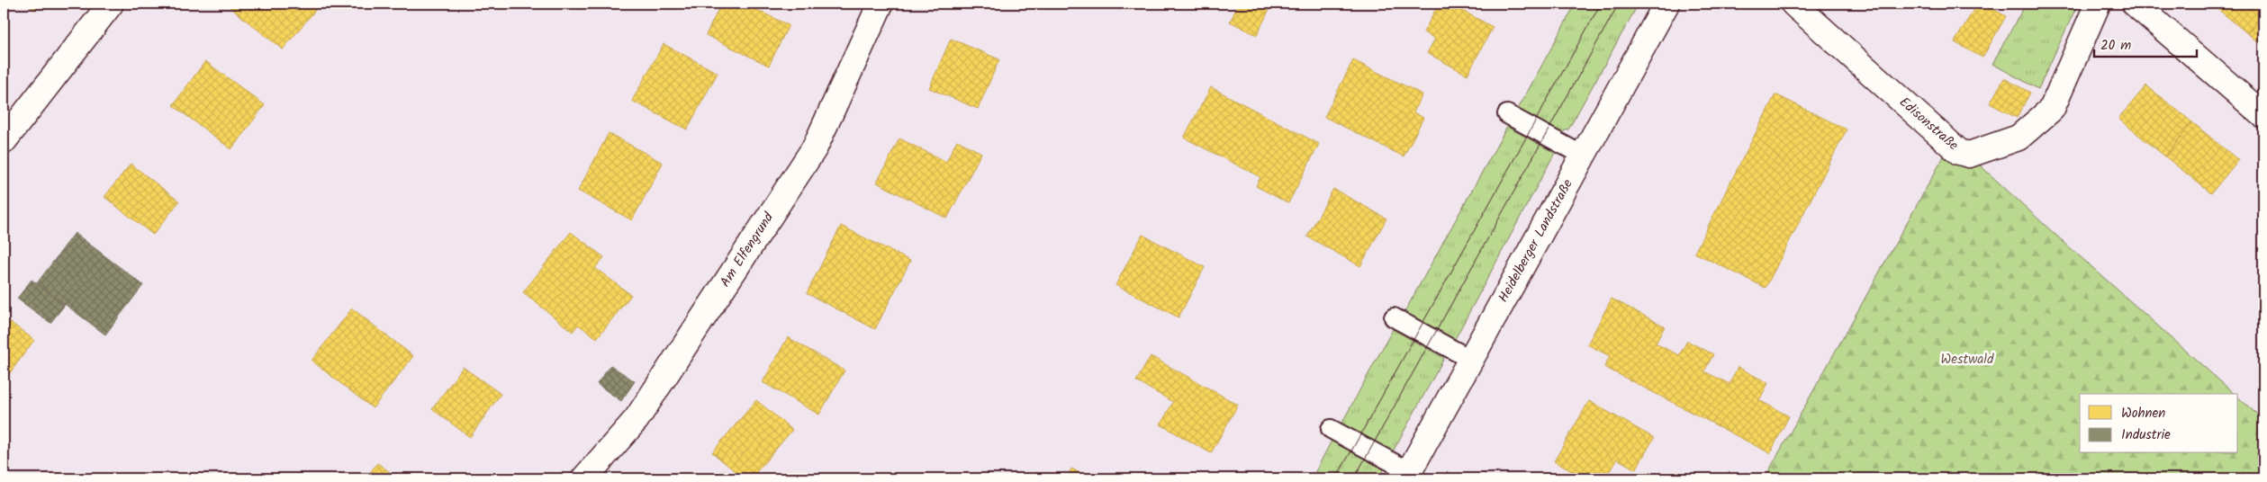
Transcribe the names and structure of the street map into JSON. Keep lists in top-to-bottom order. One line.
{"streets":{"street":["Edisonstraße","Heidelberger Landstraße","Am Elfengrund"]},"parks":["Westwald"],"legend":["Wohnen","Industrie"],"scale_bar":"20 m"}
